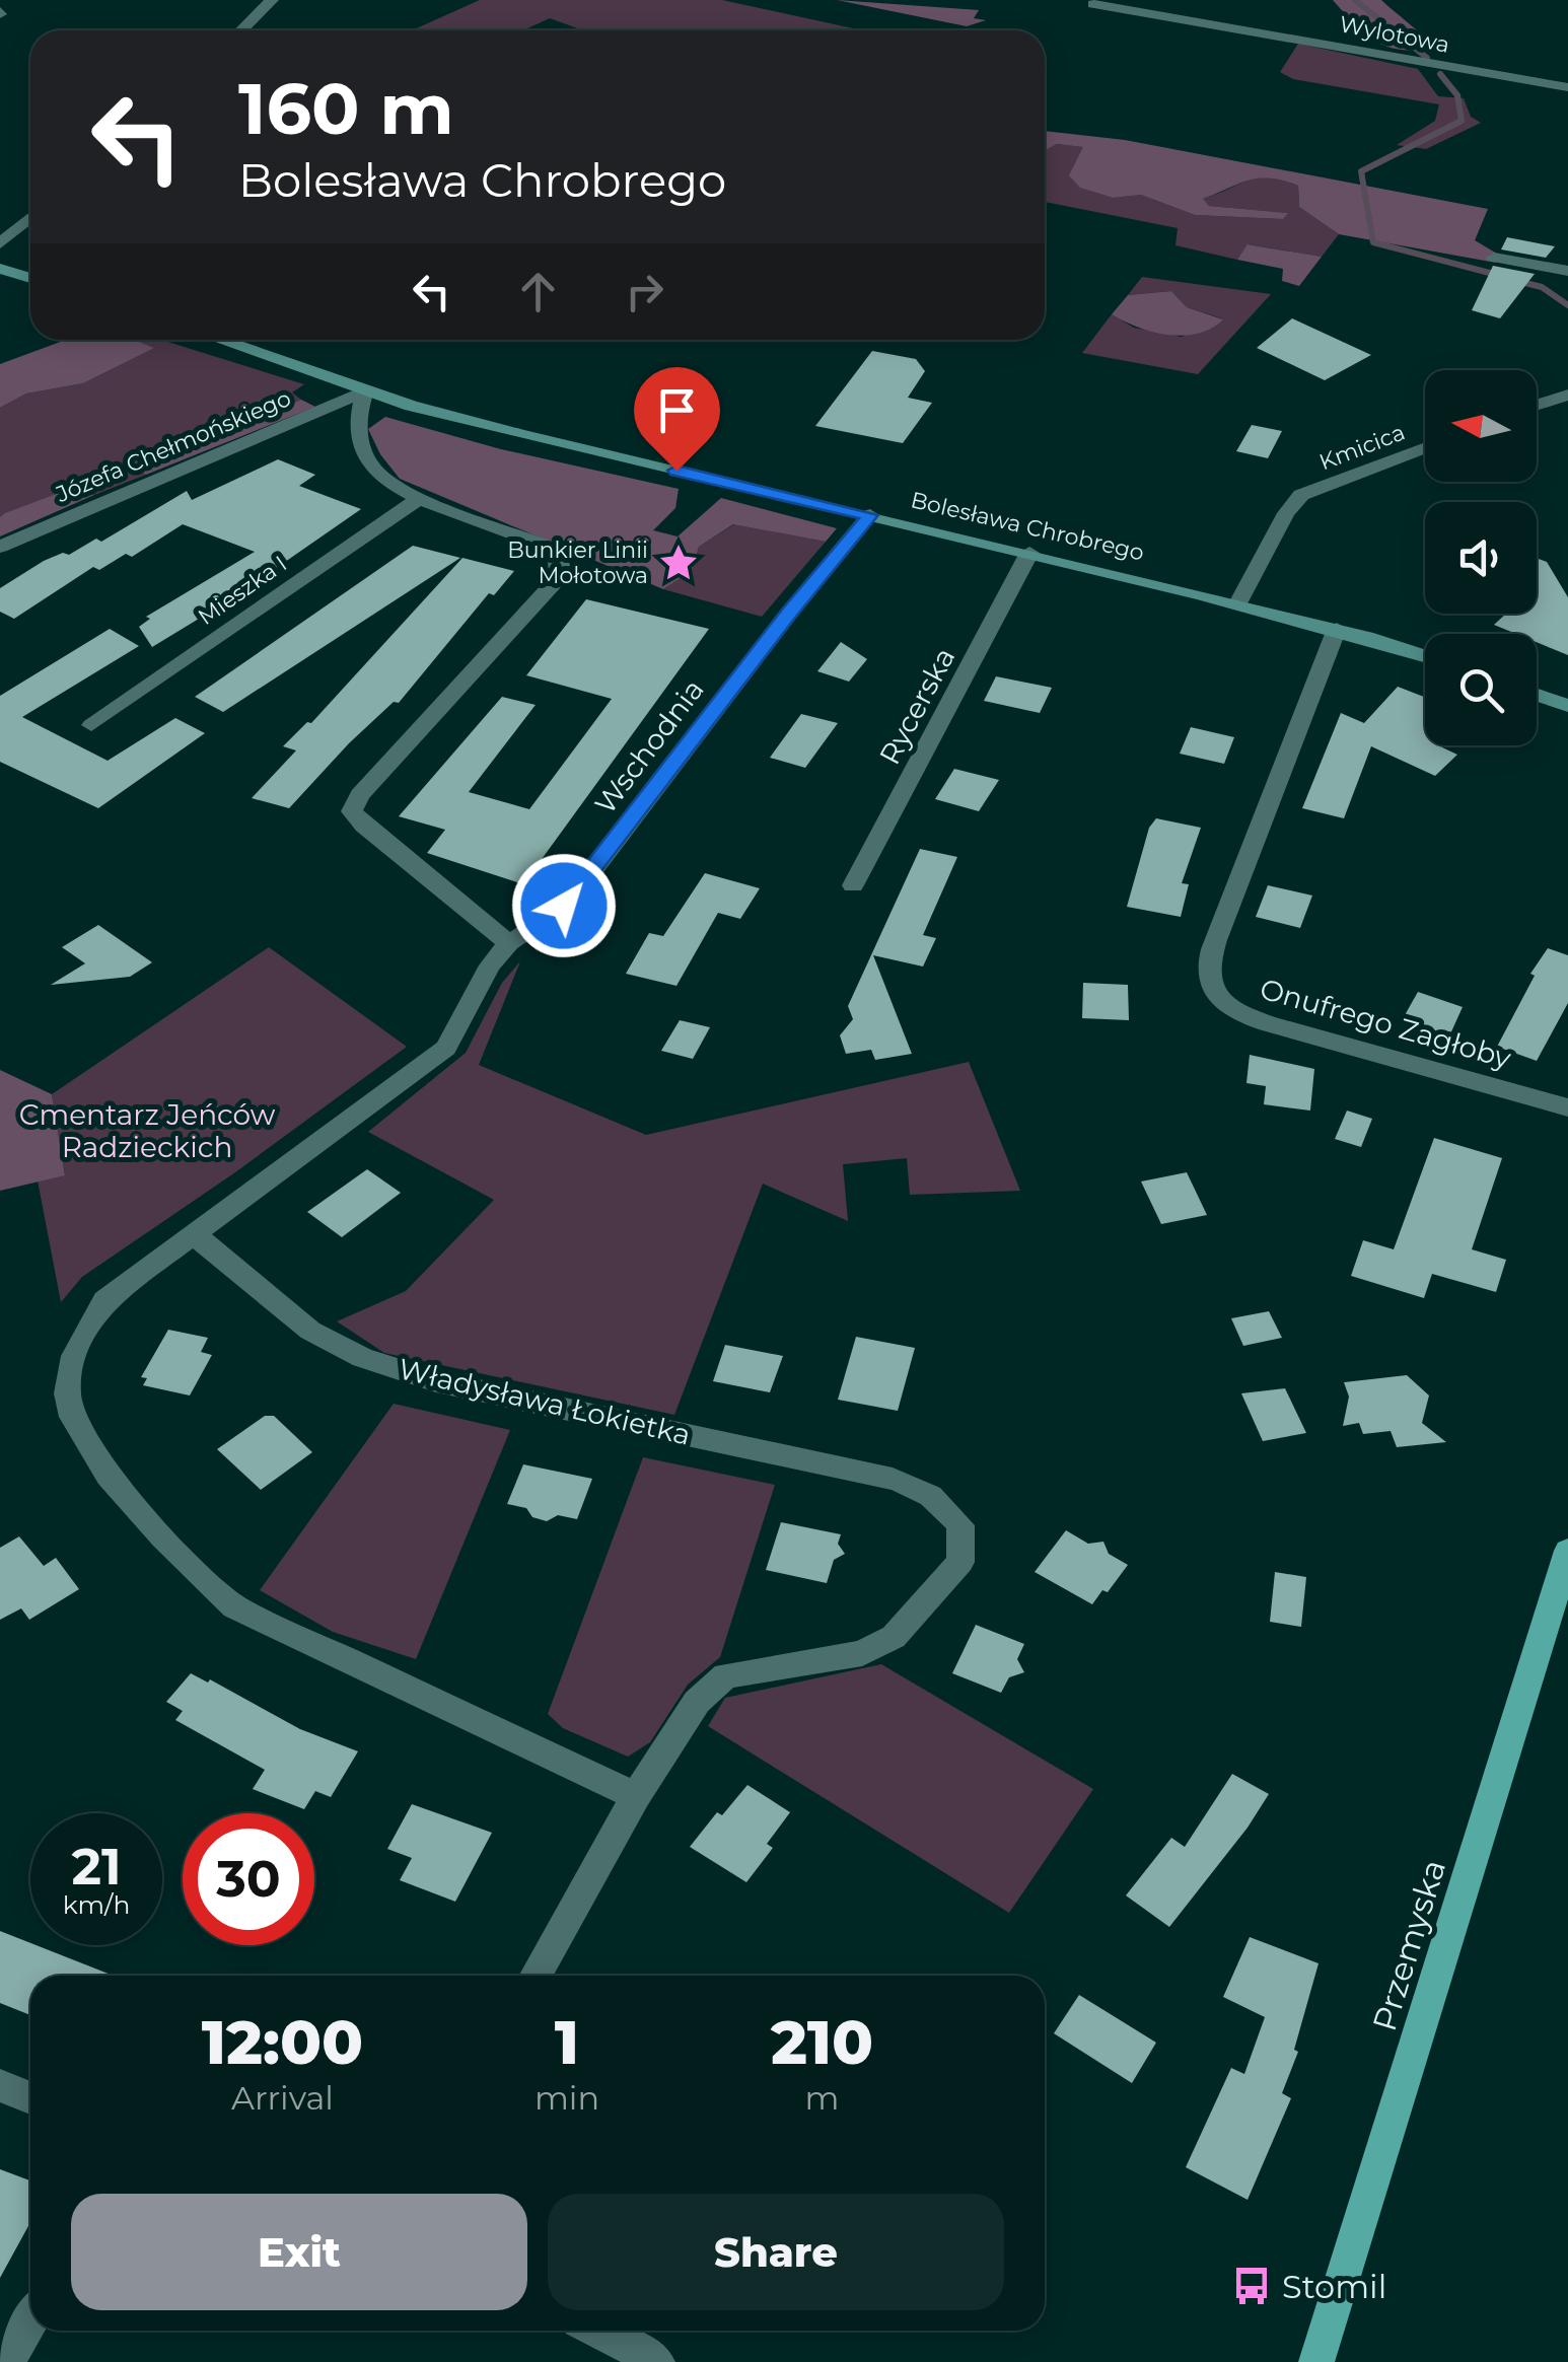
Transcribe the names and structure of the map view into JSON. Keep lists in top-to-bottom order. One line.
{"streets":{"main road":["Przemyska"],"street":["Wylotowa","Józefa Chełmońskiego","Kmicica","Bolesława Chrobrego","Mieszka I","Rycerska","Wschodnia","Onufrego Zagłoby","Władysława Łokietka"]},"crossings":[["Józefa Chełmońskiego","Bolesława Chrobrego"],["Kmicica","Bolesława Chrobrego"],["Bolesława Chrobrego","Rycerska"],["Bolesława Chrobrego","Wschodnia"],["Bolesława Chrobrego","Onufrego Zagłoby"],["Wschodnia","Władysława Łokietka"]],"parks":["Cmentarz Jeńców Radzieckich"],"places":{"place":["Bunkier Linii Mołotowa"],"bus stop":["Stomil"]},"north":"left","page":{"turn":["160 m","Bolesława Chrobrego"],"speed":"21 km/h","limit":"30","eta":["12:00","Arrival","1","min","210","m"],"buttons":["Exit","Share"]}}
